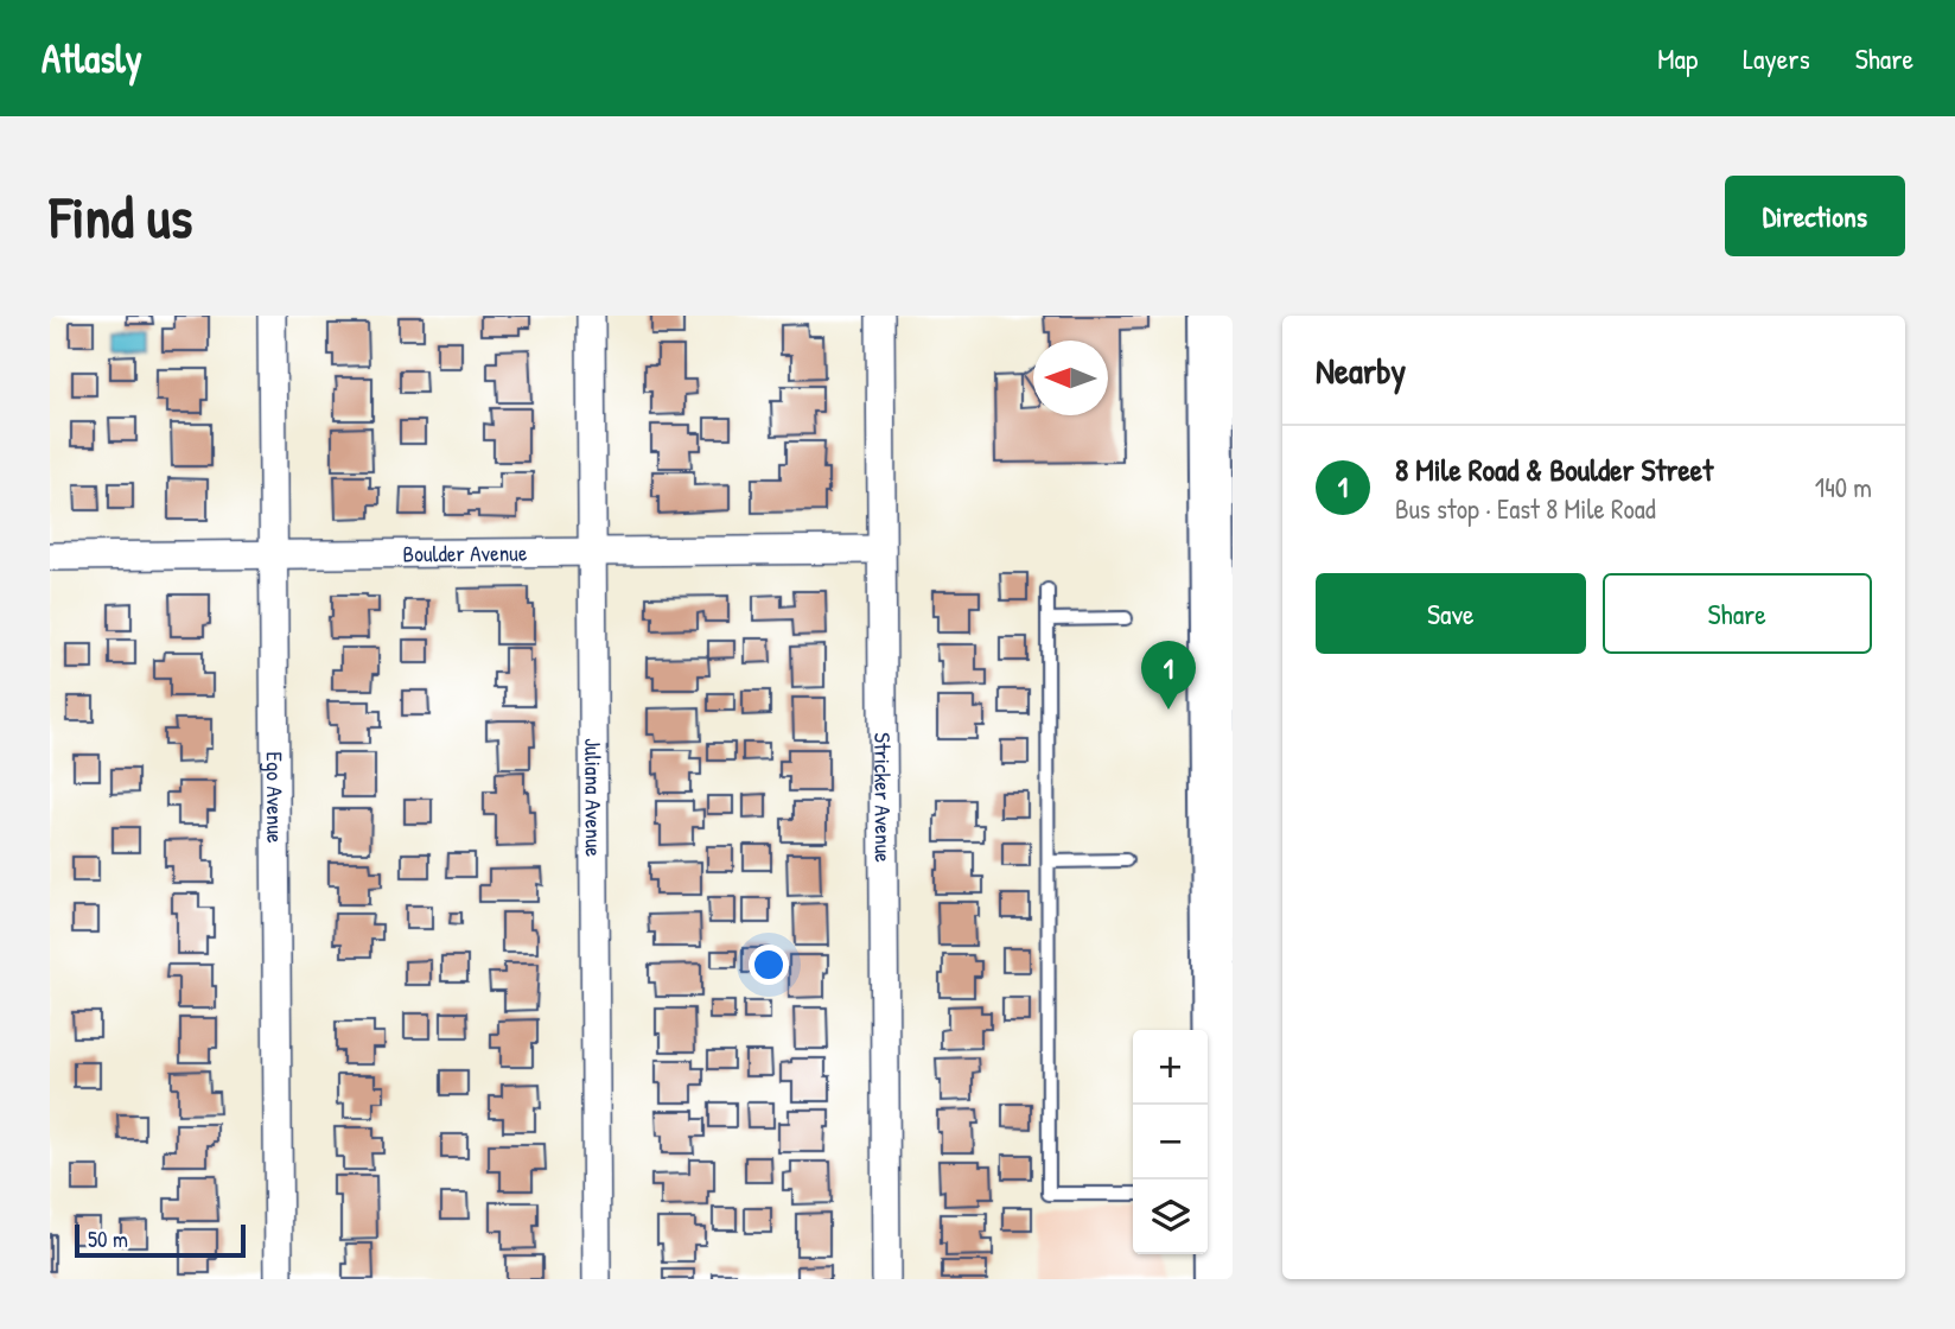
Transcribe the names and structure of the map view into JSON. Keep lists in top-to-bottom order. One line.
{"streets":{"street":["Boulder Avenue","Ego Avenue","Juliana Avenue","Stricker Avenue"]},"crossings":[["Boulder Avenue","Ego Avenue"],["Boulder Avenue","Juliana Avenue"],["Boulder Avenue","Stricker Avenue"]],"scale_bar":"50 m","north":"left","page":{"header":"Atlasly","nav":["Map","Layers","Share"],"buttons":["Directions",["Save","Share"]],"title":"Find us","heading":"Nearby","list":[{"mark":"1","name":"8 Mile Road & Boulder Street","note":"Bus stop · East 8 Mile Road","value":"140 m"}],"pins":"1","map_buttons":["+","−"],"scale":"50 m"}}
